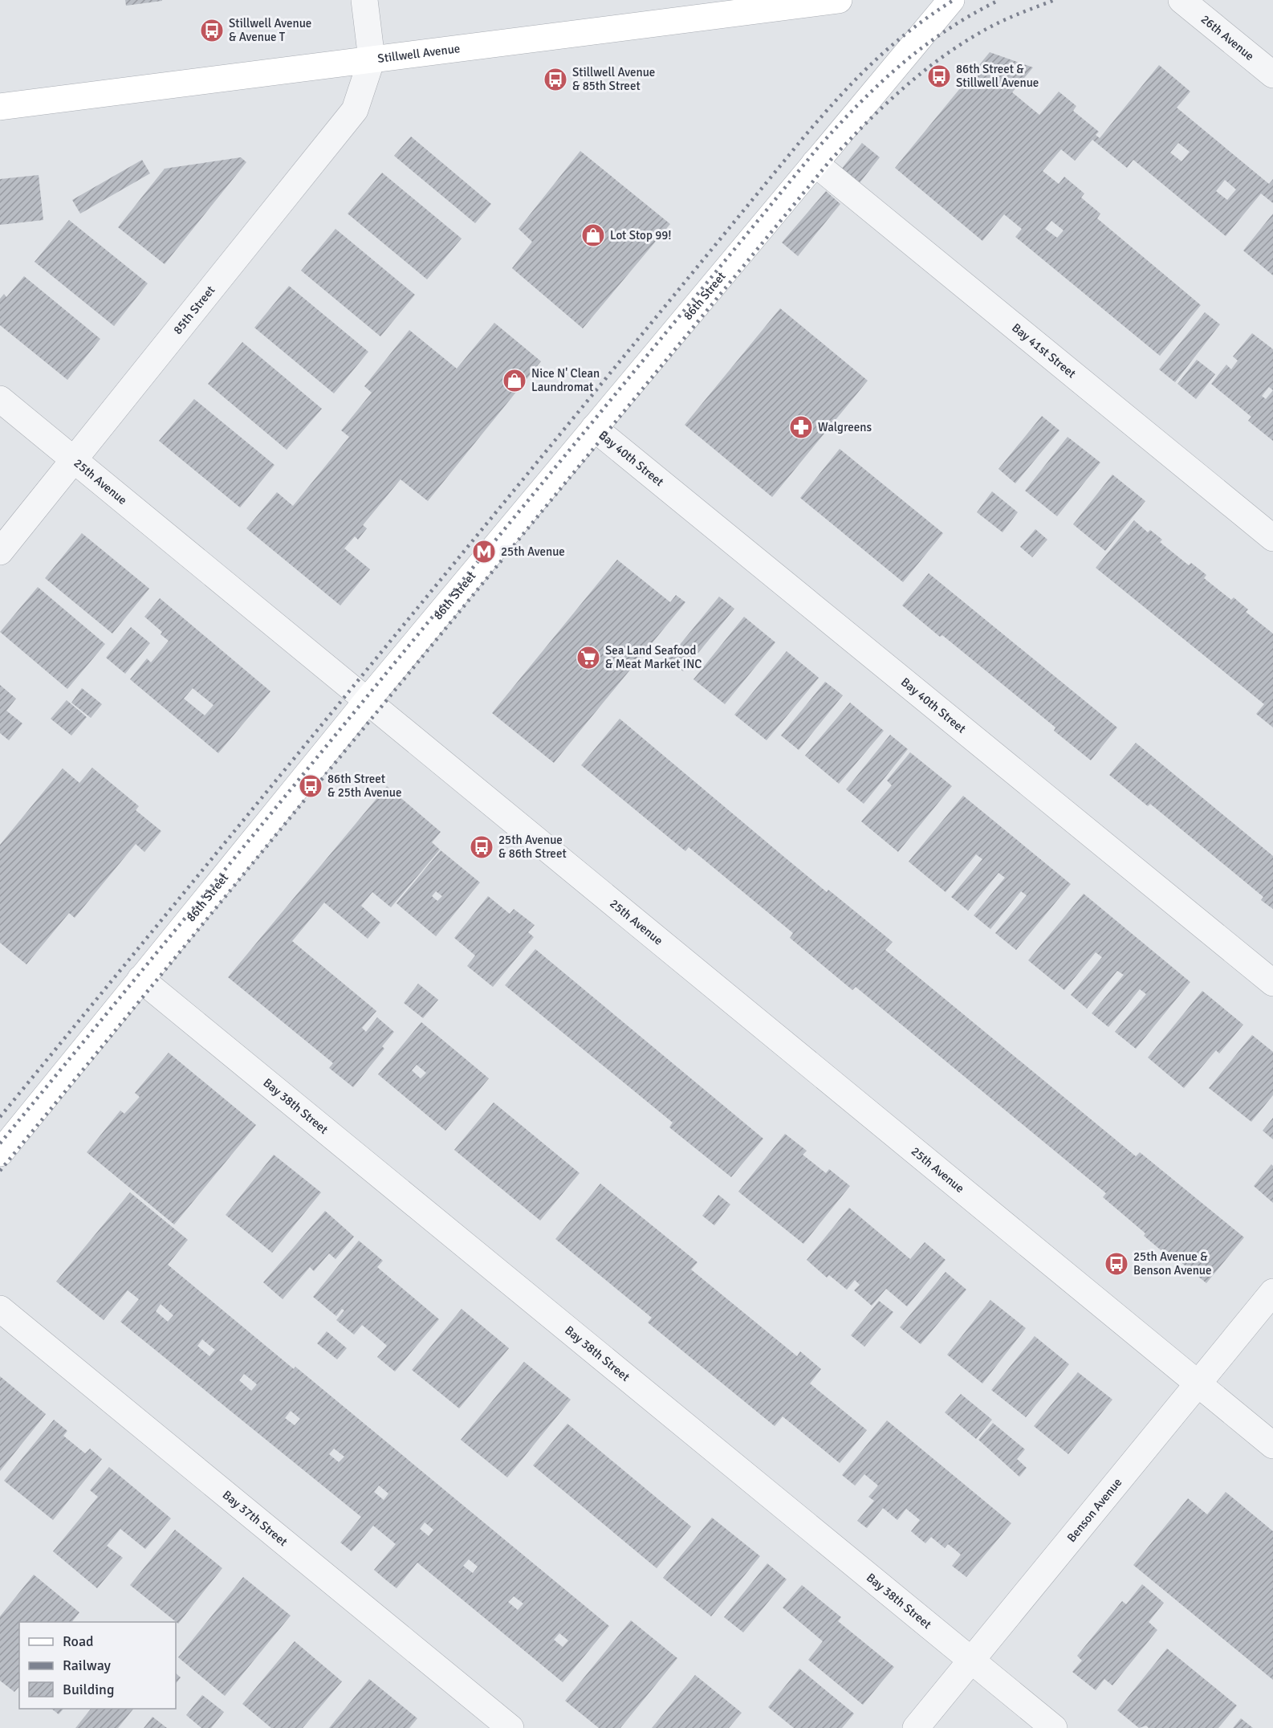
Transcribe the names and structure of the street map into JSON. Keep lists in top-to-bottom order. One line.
{"streets":{"main road":["Stillwell Avenue","86th Street"],"street":["26th Avenue","85th Street","Bay 41st Street","Bay 40th Street","25th Avenue","Bay 38th Street","Benson Avenue","Bay 37th Street"]},"crossings":[["Stillwell Avenue","85th Street"],["86th Street","Bay 41st Street"],["86th Street","Bay 40th Street"],["86th Street","25th Avenue"],["86th Street","Bay 38th Street"],["85th Street","25th Avenue"],["25th Avenue","Benson Avenue"],["Bay 38th Street","Benson Avenue"]],"places":{"bus stop":["Stillwell Avenue & Avenue T","86th Street & Stillwell Avenue","Stillwell Avenue & 85th Street","86th Street & 25th Avenue","25th Avenue & 86th Street","25th Avenue & Benson Avenue"],"shop":["Lot Stop 99!","Nice N' Clean Laundromat"],"pharmacy":["Walgreens"],"metro station":["25th Avenue"],"supermarket":["Sea Land Seafood & Meat Market INC"]},"legend":["Road","Railway","Building"]}
